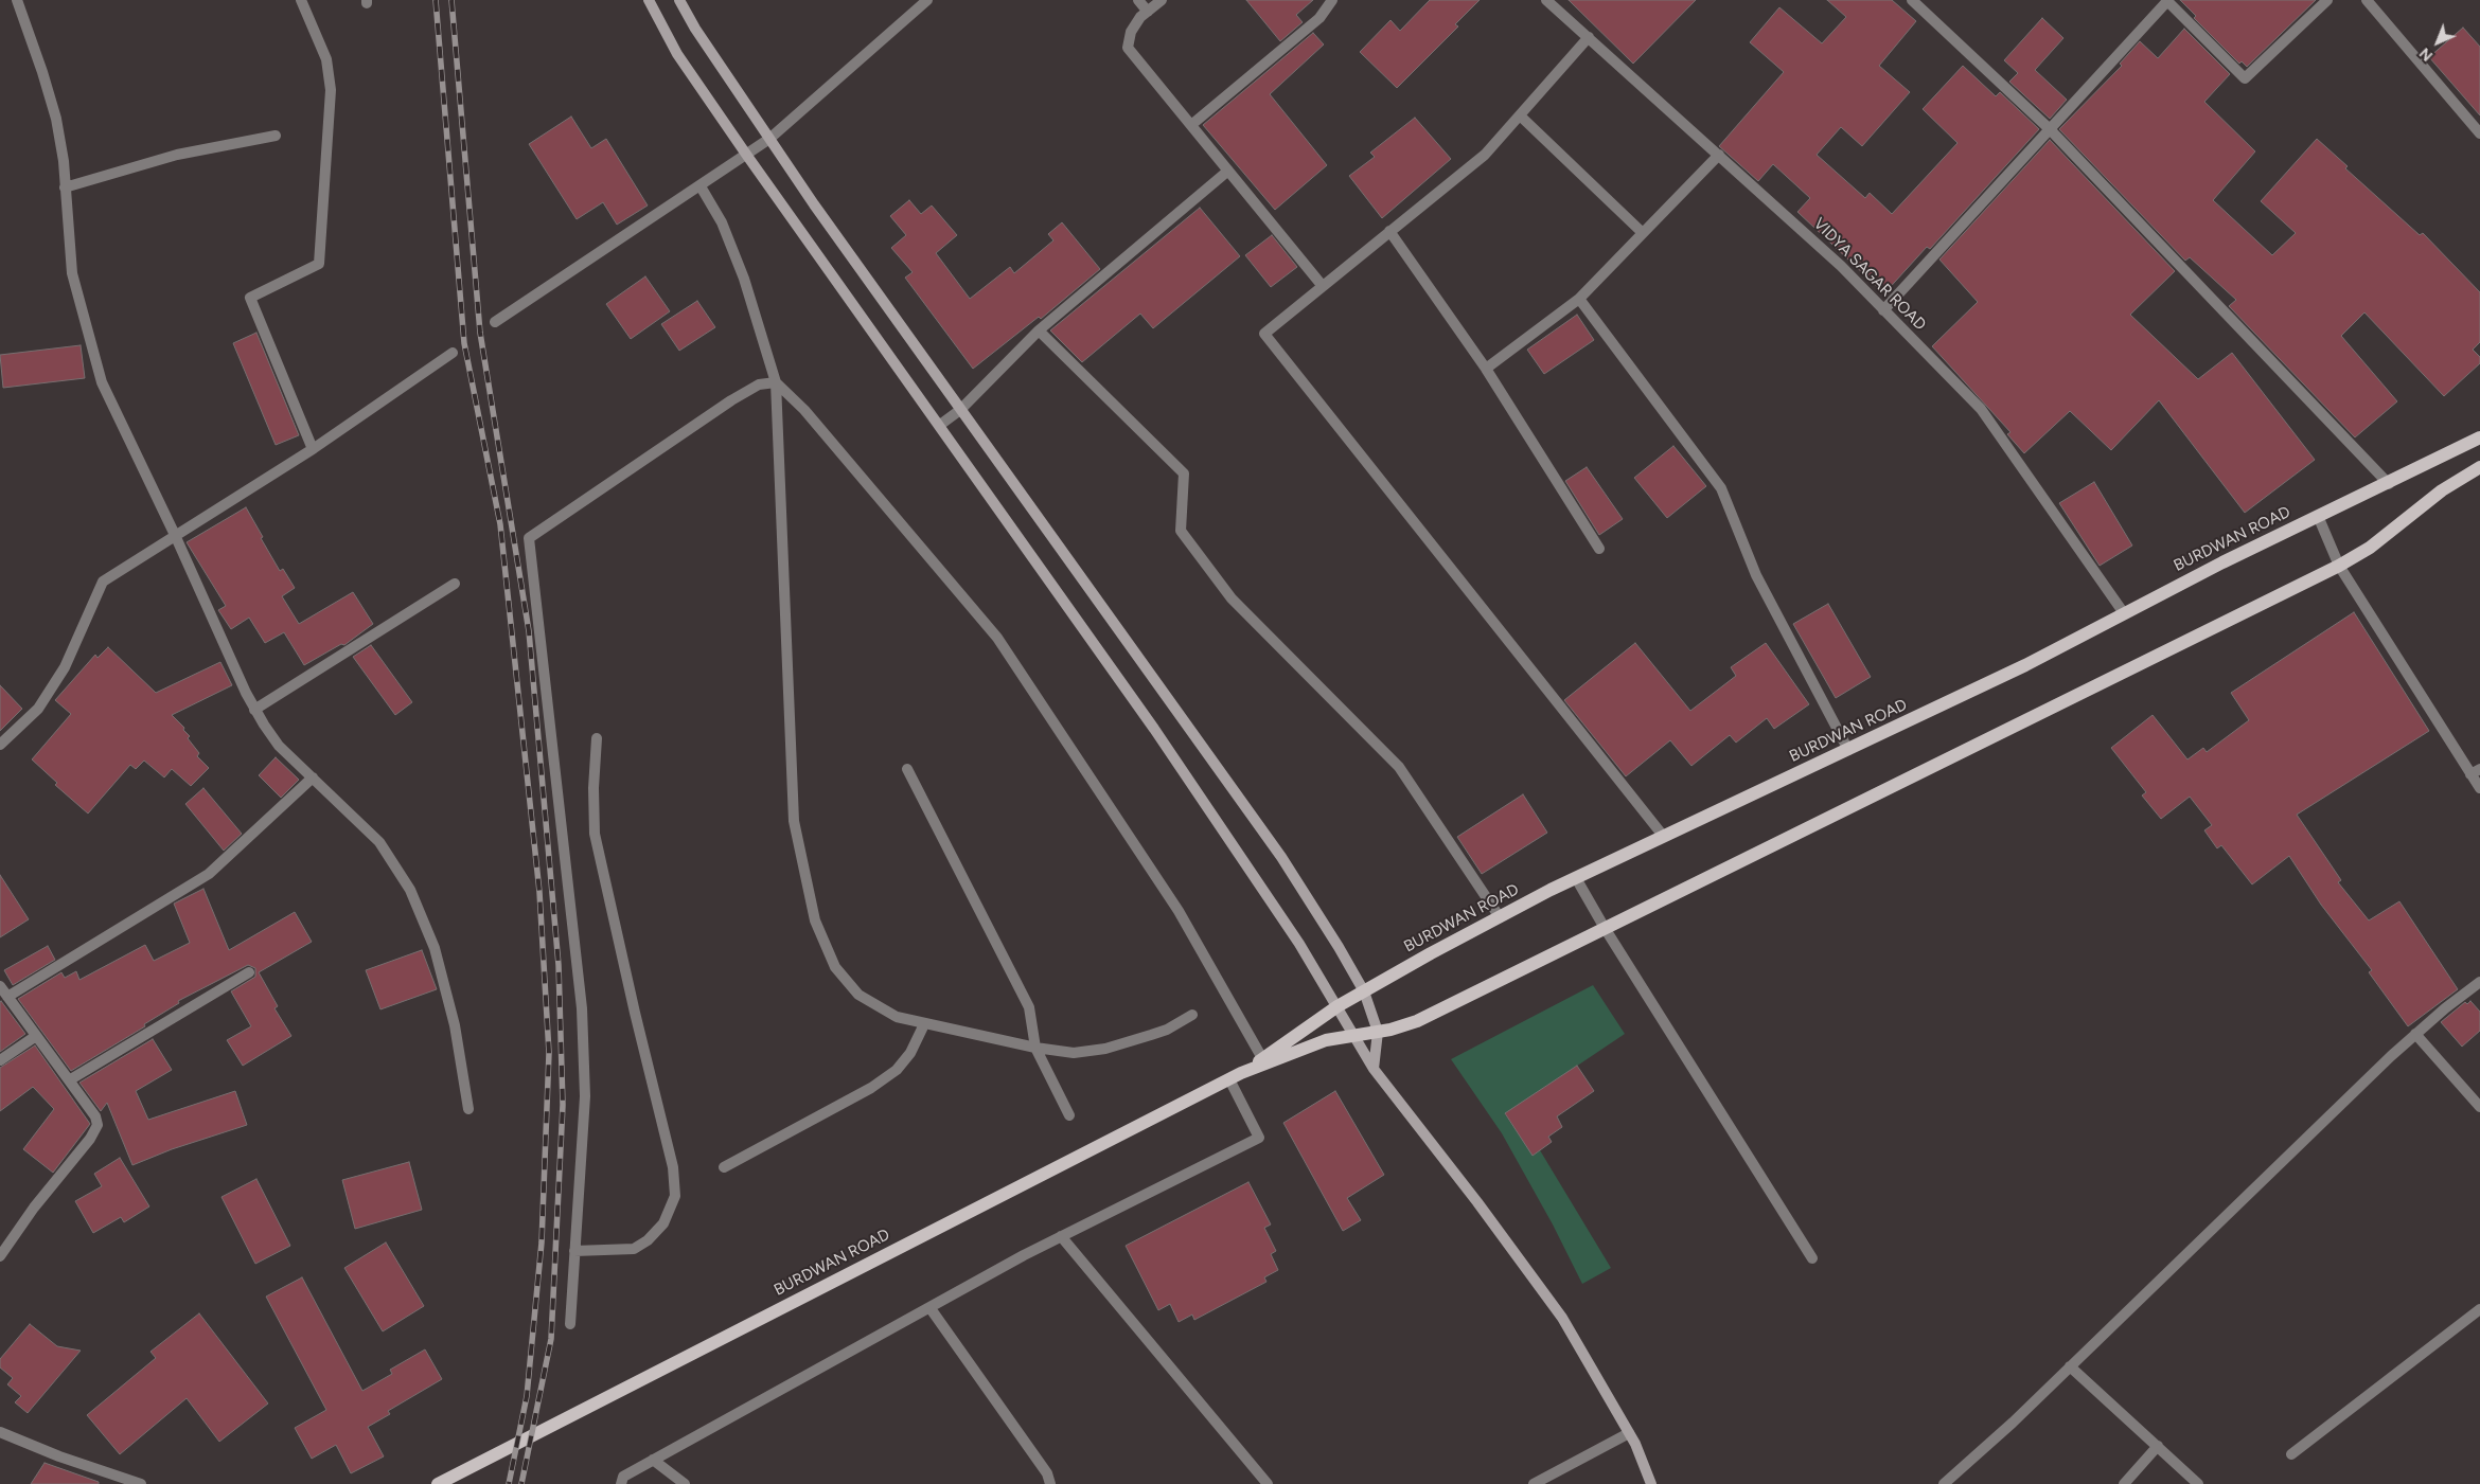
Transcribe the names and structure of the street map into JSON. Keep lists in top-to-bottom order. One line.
{"streets":{"main road":["BURDWAN ROAD"],"street":["VIDYA SAGAR ROAD"]},"crossings":[["VIDYA SAGAR ROAD","BURDWAN ROAD"]],"north":"bottom left"}
